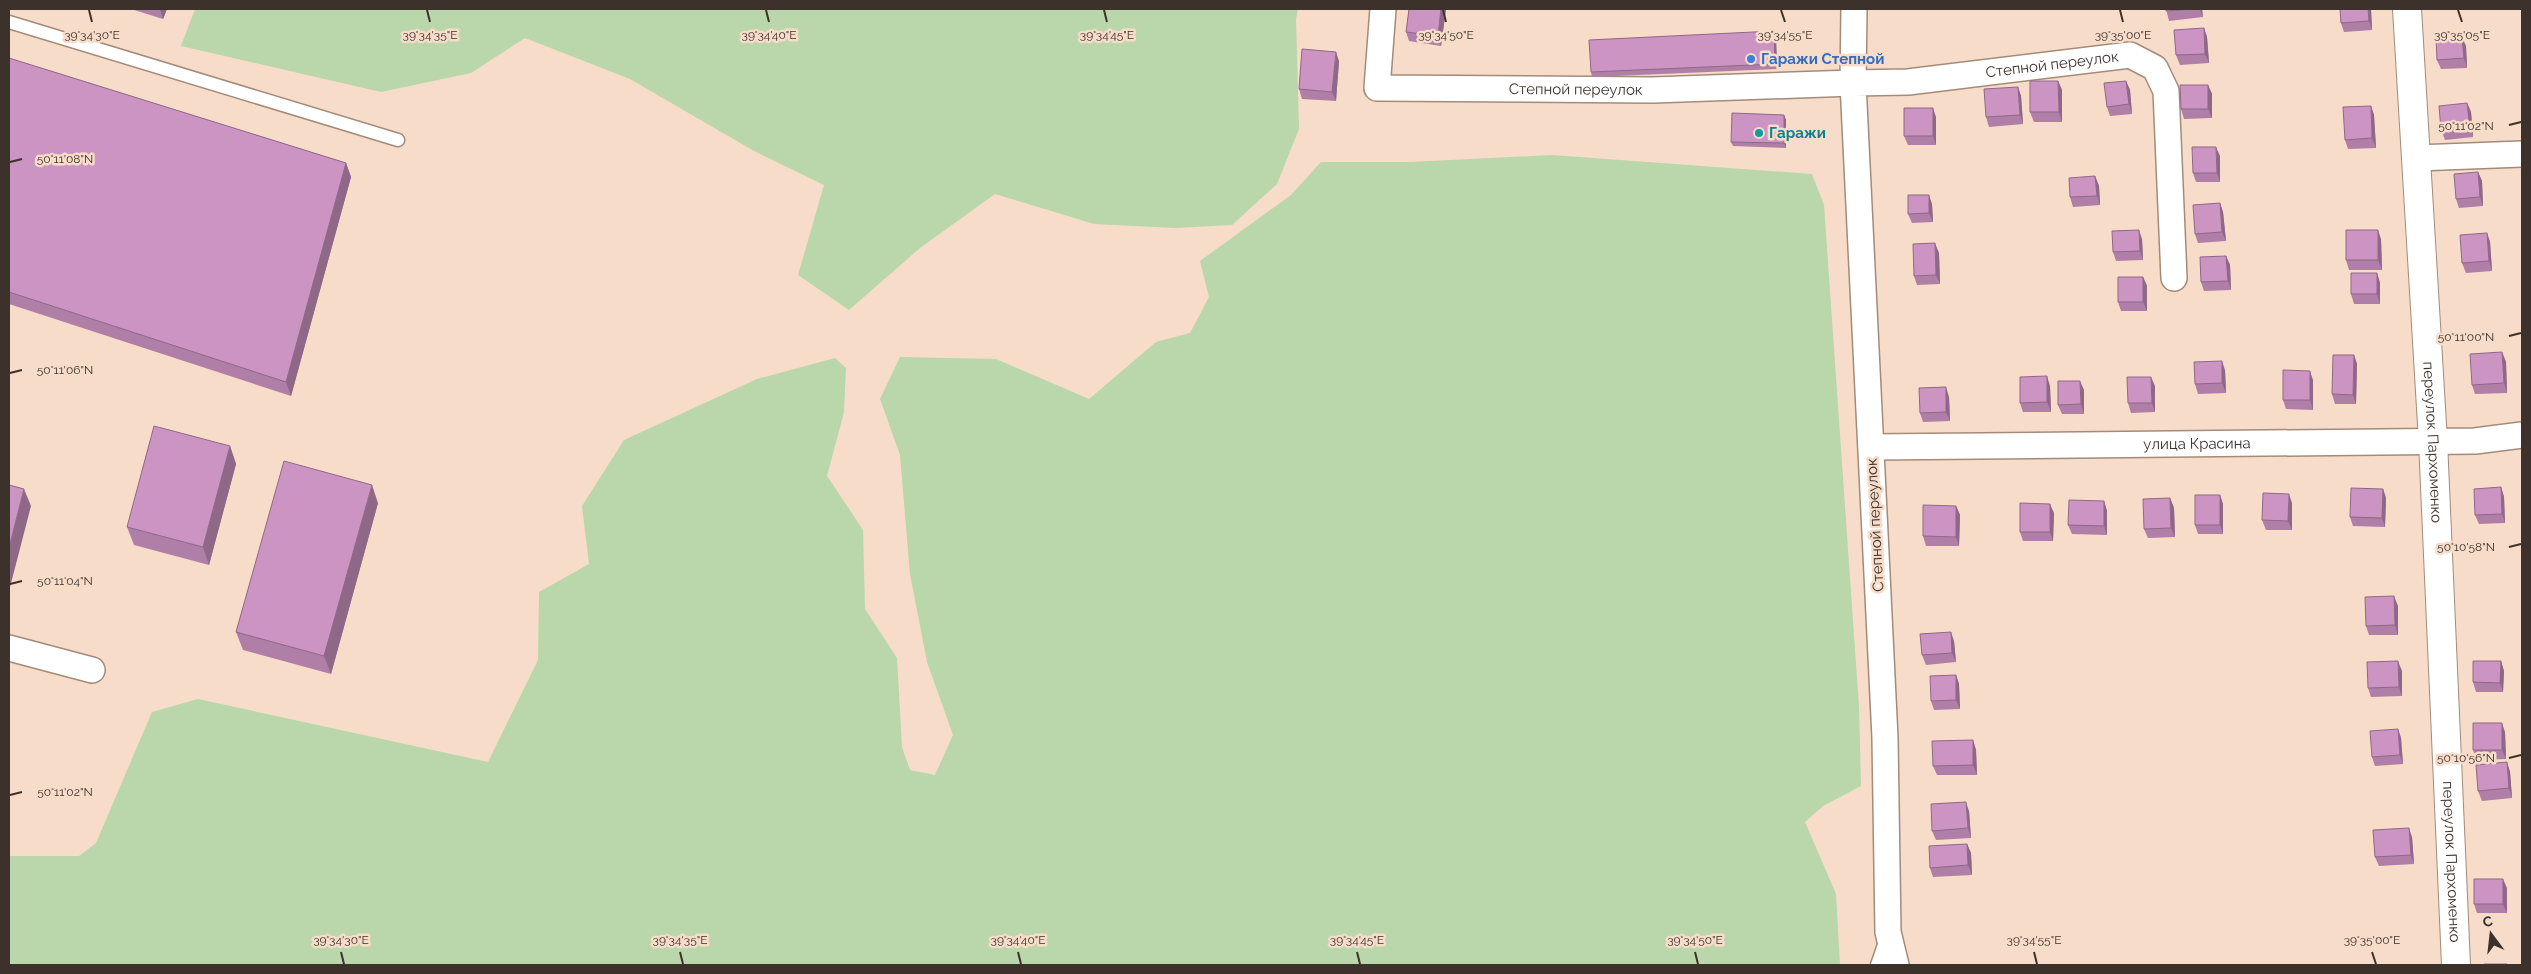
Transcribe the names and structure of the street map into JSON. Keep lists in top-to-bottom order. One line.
{"streets":{"street":["Степной переулок","переулок Пархоменко","улица Красина"]},"crossings":[["Степной переулок","улица Красина"],["переулок Пархоменко","улица Красина"]],"places":["Гаражи Степной","Гаражи"],"north":"top","coordinates":["39°34'30\"E","39°34'35\"E","39°34'40\"E","39°34'45\"E","39°34'50\"E","39°34'55\"E","39°35'00\"E","39°35'05\"E","50°11'02\"N","50°11'08\"N","50°11'00\"N","50°11'06\"N","50°10'58\"N","50°11'04\"N","50°10'56\"N"]}
